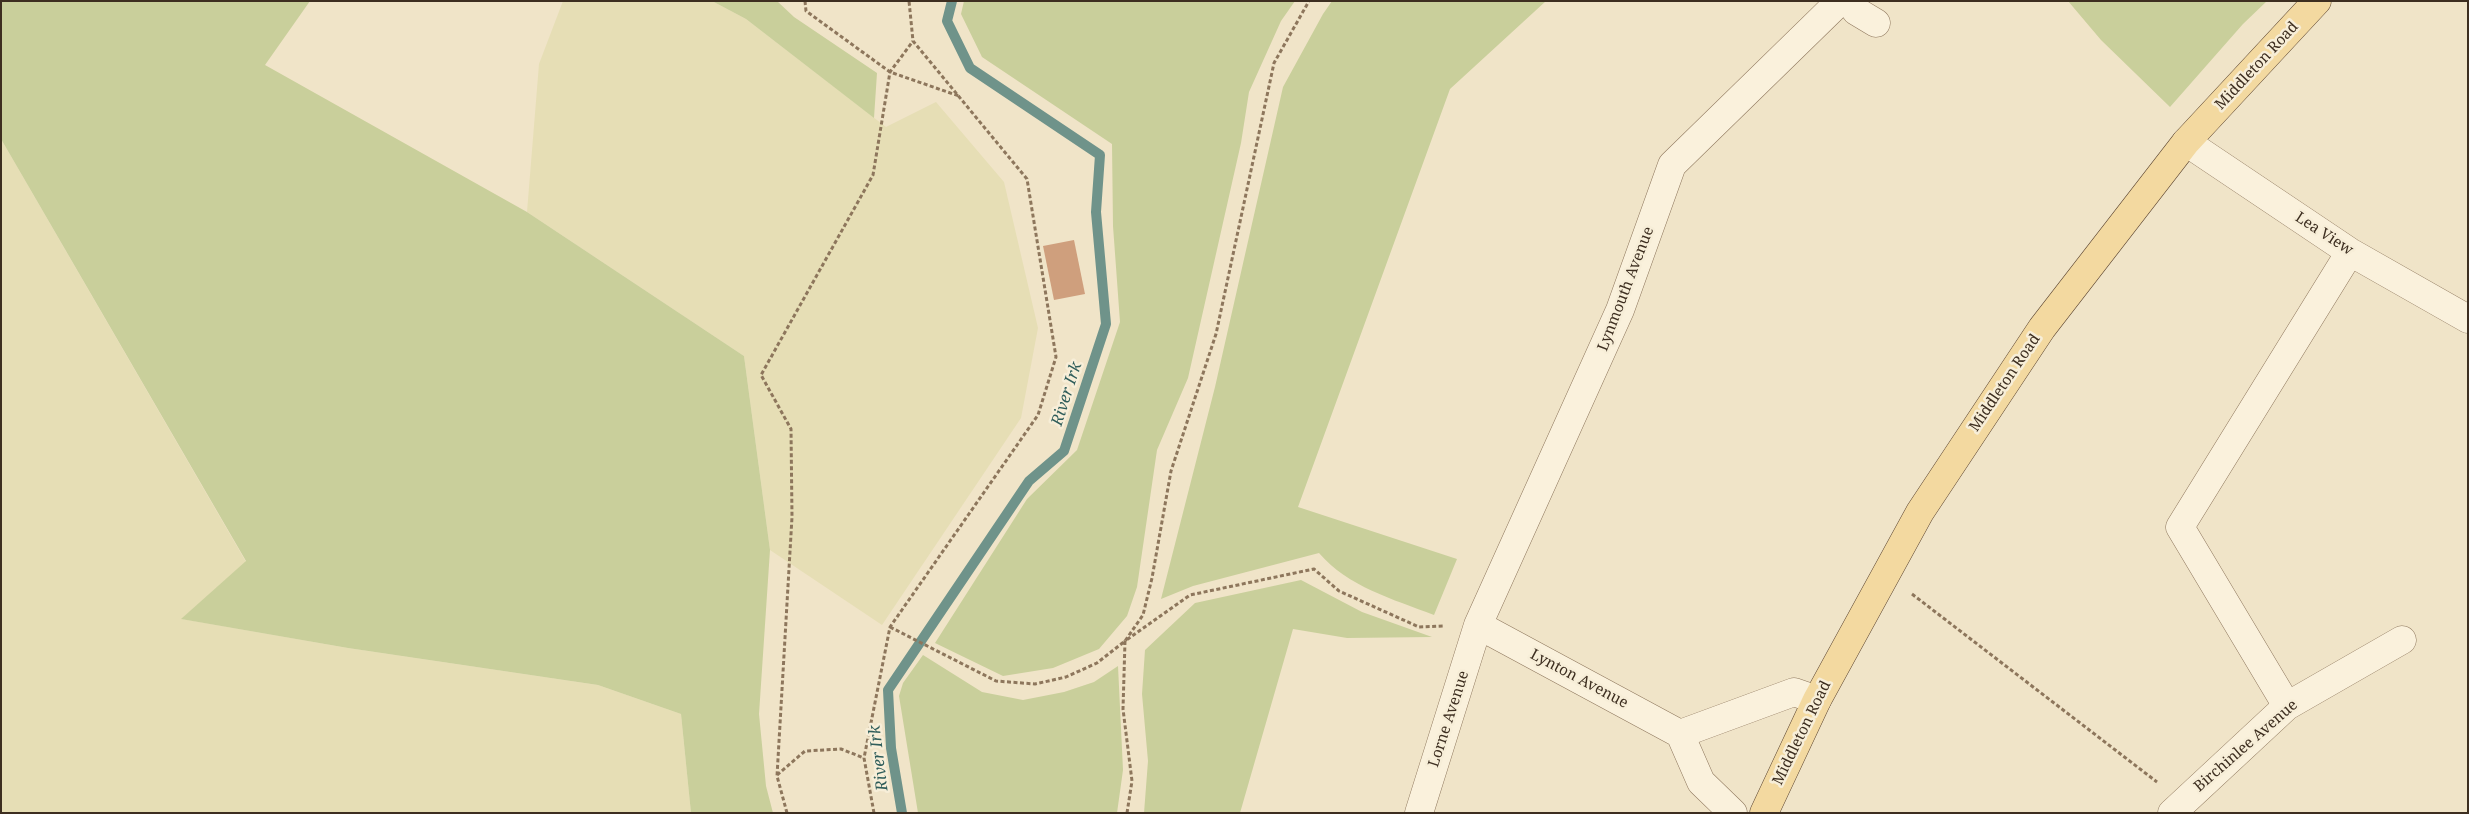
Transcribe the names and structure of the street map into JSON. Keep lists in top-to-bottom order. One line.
{"streets":{"main road":["Middleton Road"],"street":["Lea View","Lynmouth Avenue","Lynton Avenue","Lorne Avenue","Birchinlee Avenue"]},"crossings":[["Middleton Road","Lea View"],["Lynmouth Avenue","Lynton Avenue"],["Lynmouth Avenue","Lorne Avenue"],["Lynton Avenue","Lorne Avenue"]],"water":["River Irk"]}
